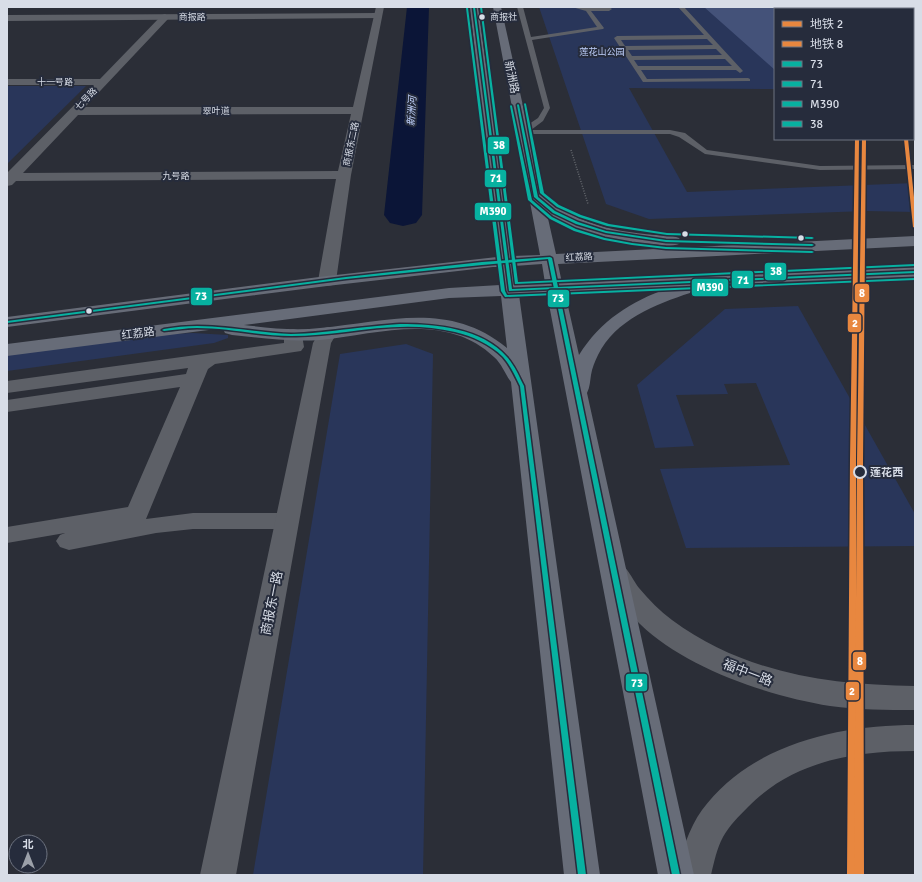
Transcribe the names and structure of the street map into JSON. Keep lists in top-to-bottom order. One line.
{"streets":{"main road":["新洲路","红荔路"],"street":["商报路","十一号路","七号路","翠叶道","商报东二路","九号路","商报东一路","福中一路"]},"crossings":[["商报路","七号路"],["商报路","商报东二路"],["新洲路","红荔路"],["新洲路","福中一路"],["十一号路","七号路"],["七号路","翠叶道"],["七号路","九号路"],["翠叶道","商报东二路"],["商报东二路","九号路"],["商报东二路","红荔路"]],"water":["新洲河"],"parks":["莲花山公园"],"places":["商报社","莲花西"],"lines":["transit line 71","transit line 38","transit line M390","metro line 2","metro line 8","transit line 73"],"legend":["地铁 2","地铁 8","73","71","M390","38"],"north":"top"}
